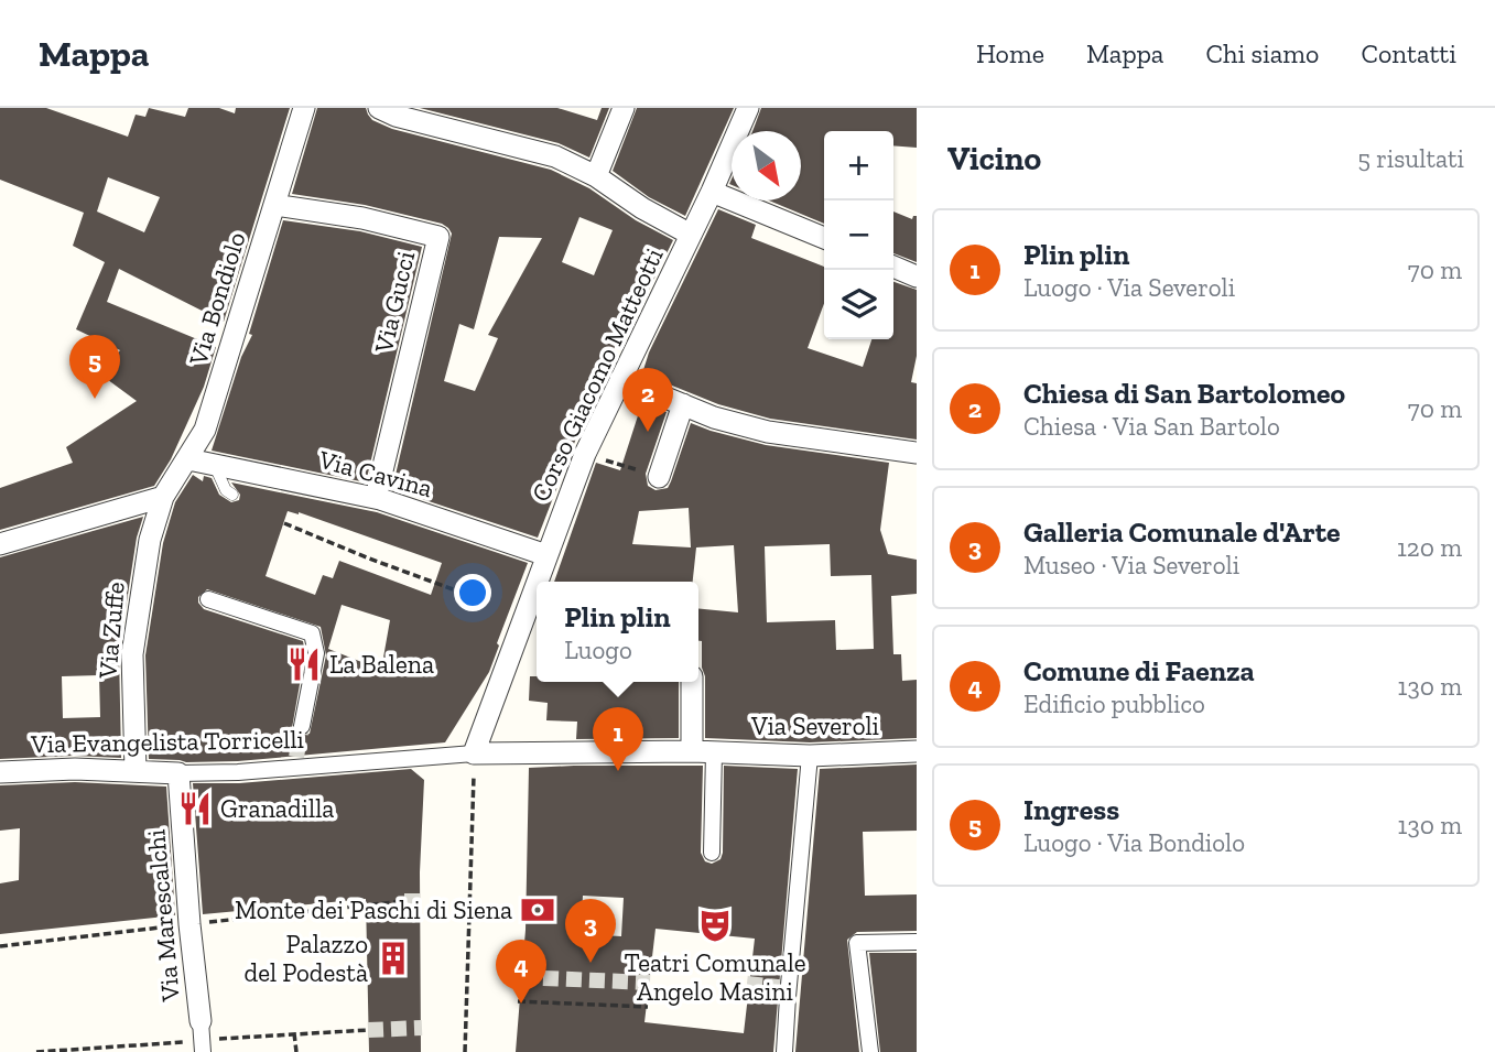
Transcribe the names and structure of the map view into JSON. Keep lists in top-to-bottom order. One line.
{"streets":{"street":["Via Bondiolo","Via Gucci","Corso Giacomo Matteotti","Via Cavina","Via Zuffe","Via Severoli","Via Evangelista Torricelli","Via Marescalchi"]},"crossings":[["Via Bondiolo","Via Gucci"],["Via Bondiolo","Via Cavina"],["Via Bondiolo","Via Zuffe"],["Via Gucci","Via Cavina"],["Corso Giacomo Matteotti","Via Cavina"],["Corso Giacomo Matteotti","Via Severoli"],["Corso Giacomo Matteotti","Via Evangelista Torricelli"],["Via Zuffe","Via Evangelista Torricelli"],["Via Severoli","Via Evangelista Torricelli"],["Via Evangelista Torricelli","Via Marescalchi"]],"places":{"restaurant":["La Balena","Granadilla"],"bank":["Monte dei Paschi di Siena"],"theatre":["Teatri Comunale Angelo Masini"],"building":["Palazzo del Podestà"]},"north":"bottom right","page":{"header":"Mappa","nav":["Home","Mappa","Chi siamo","Contatti"],"heading":["Vicino","5 risultati"],"map_buttons":["+","−"],"list":[{"mark":"1","name":"Plin plin","note":"Luogo · Via Severoli","value":"70 m"},{"mark":"2","name":"Chiesa di San Bartolomeo","note":"Chiesa · Via San Bartolo","value":"70 m"},{"mark":"3","name":"Galleria Comunale d'Arte","note":"Museo · Via Severoli","value":"120 m"},{"mark":"4","name":"Comune di Faenza","note":"Edificio pubblico","value":"130 m"},{"mark":"5","name":"Ingress","note":"Luogo · Via Bondiolo","value":"130 m"}],"pins":["5","2","1","3","4"],"popup":["Plin plin","Luogo"]}}
